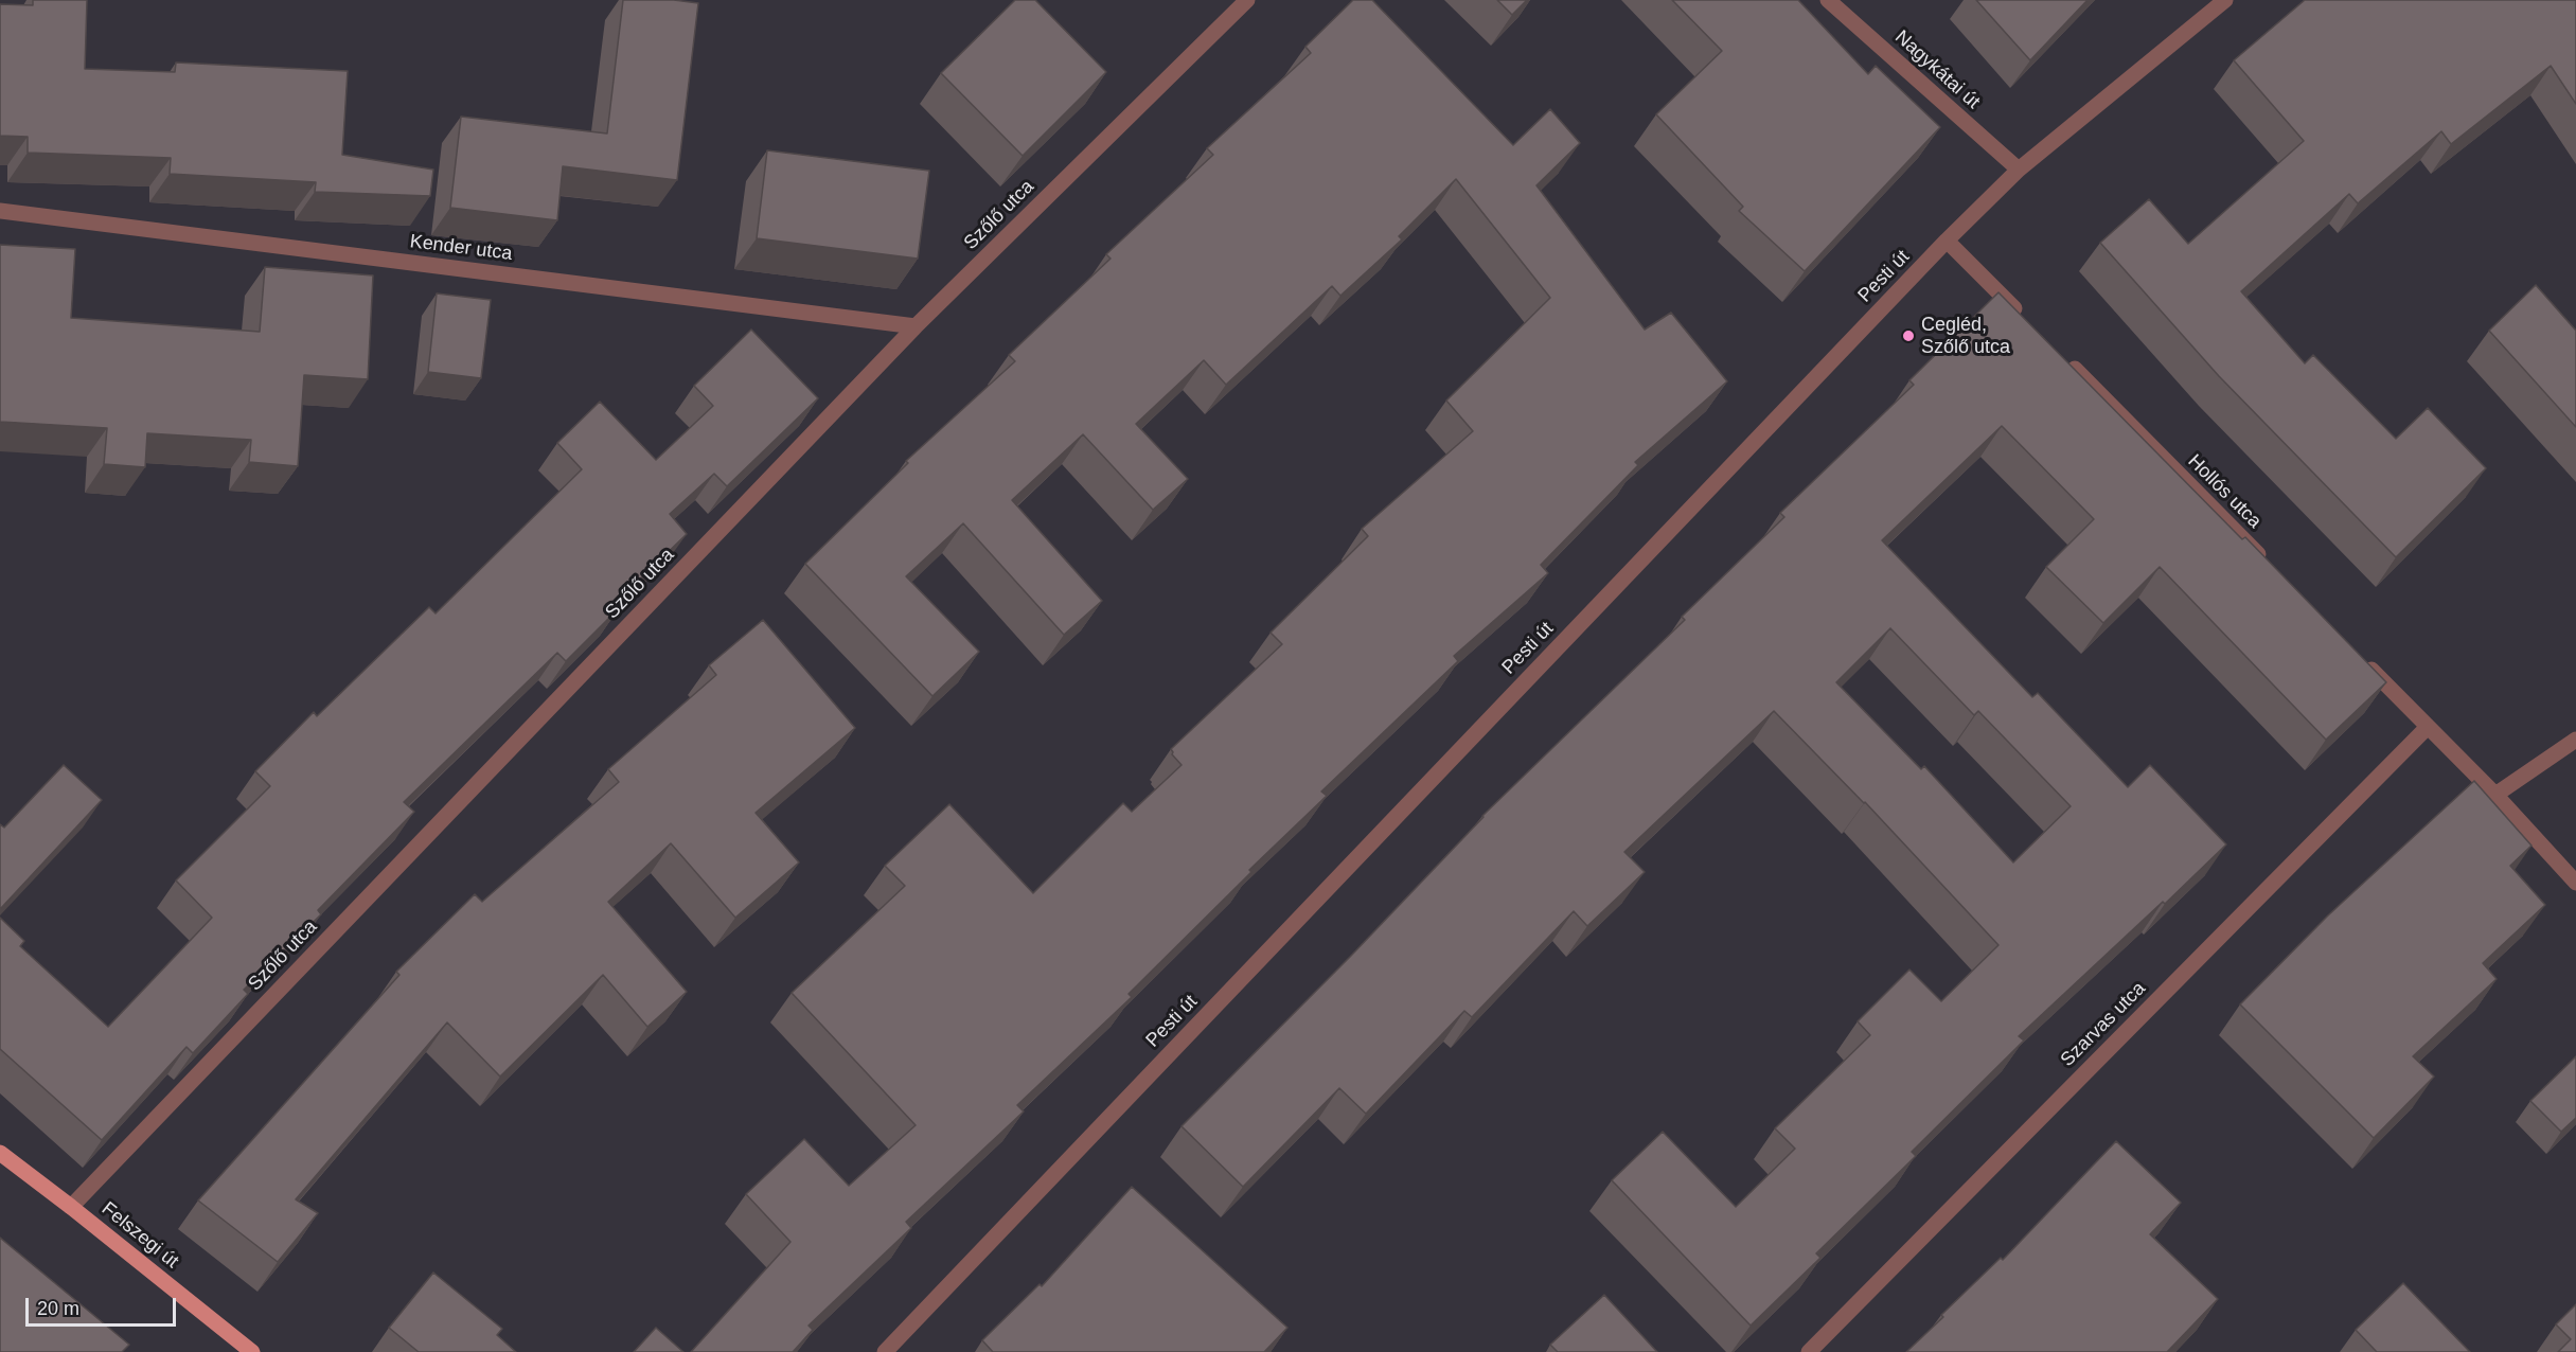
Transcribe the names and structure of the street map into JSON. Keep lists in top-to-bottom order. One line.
{"streets":{"main road":["Felszegi út"],"street":["Nagykátai út","Szőlő utca","Kender utca","Pesti út","Hollós utca","Szarvas utca"]},"crossings":[["Nagykátai út","Pesti út"],["Szőlő utca","Kender utca"],["Szőlő utca","Felszegi út"]],"places":["Cegléd, Szőlő utca"],"scale_bar":"20 m"}
